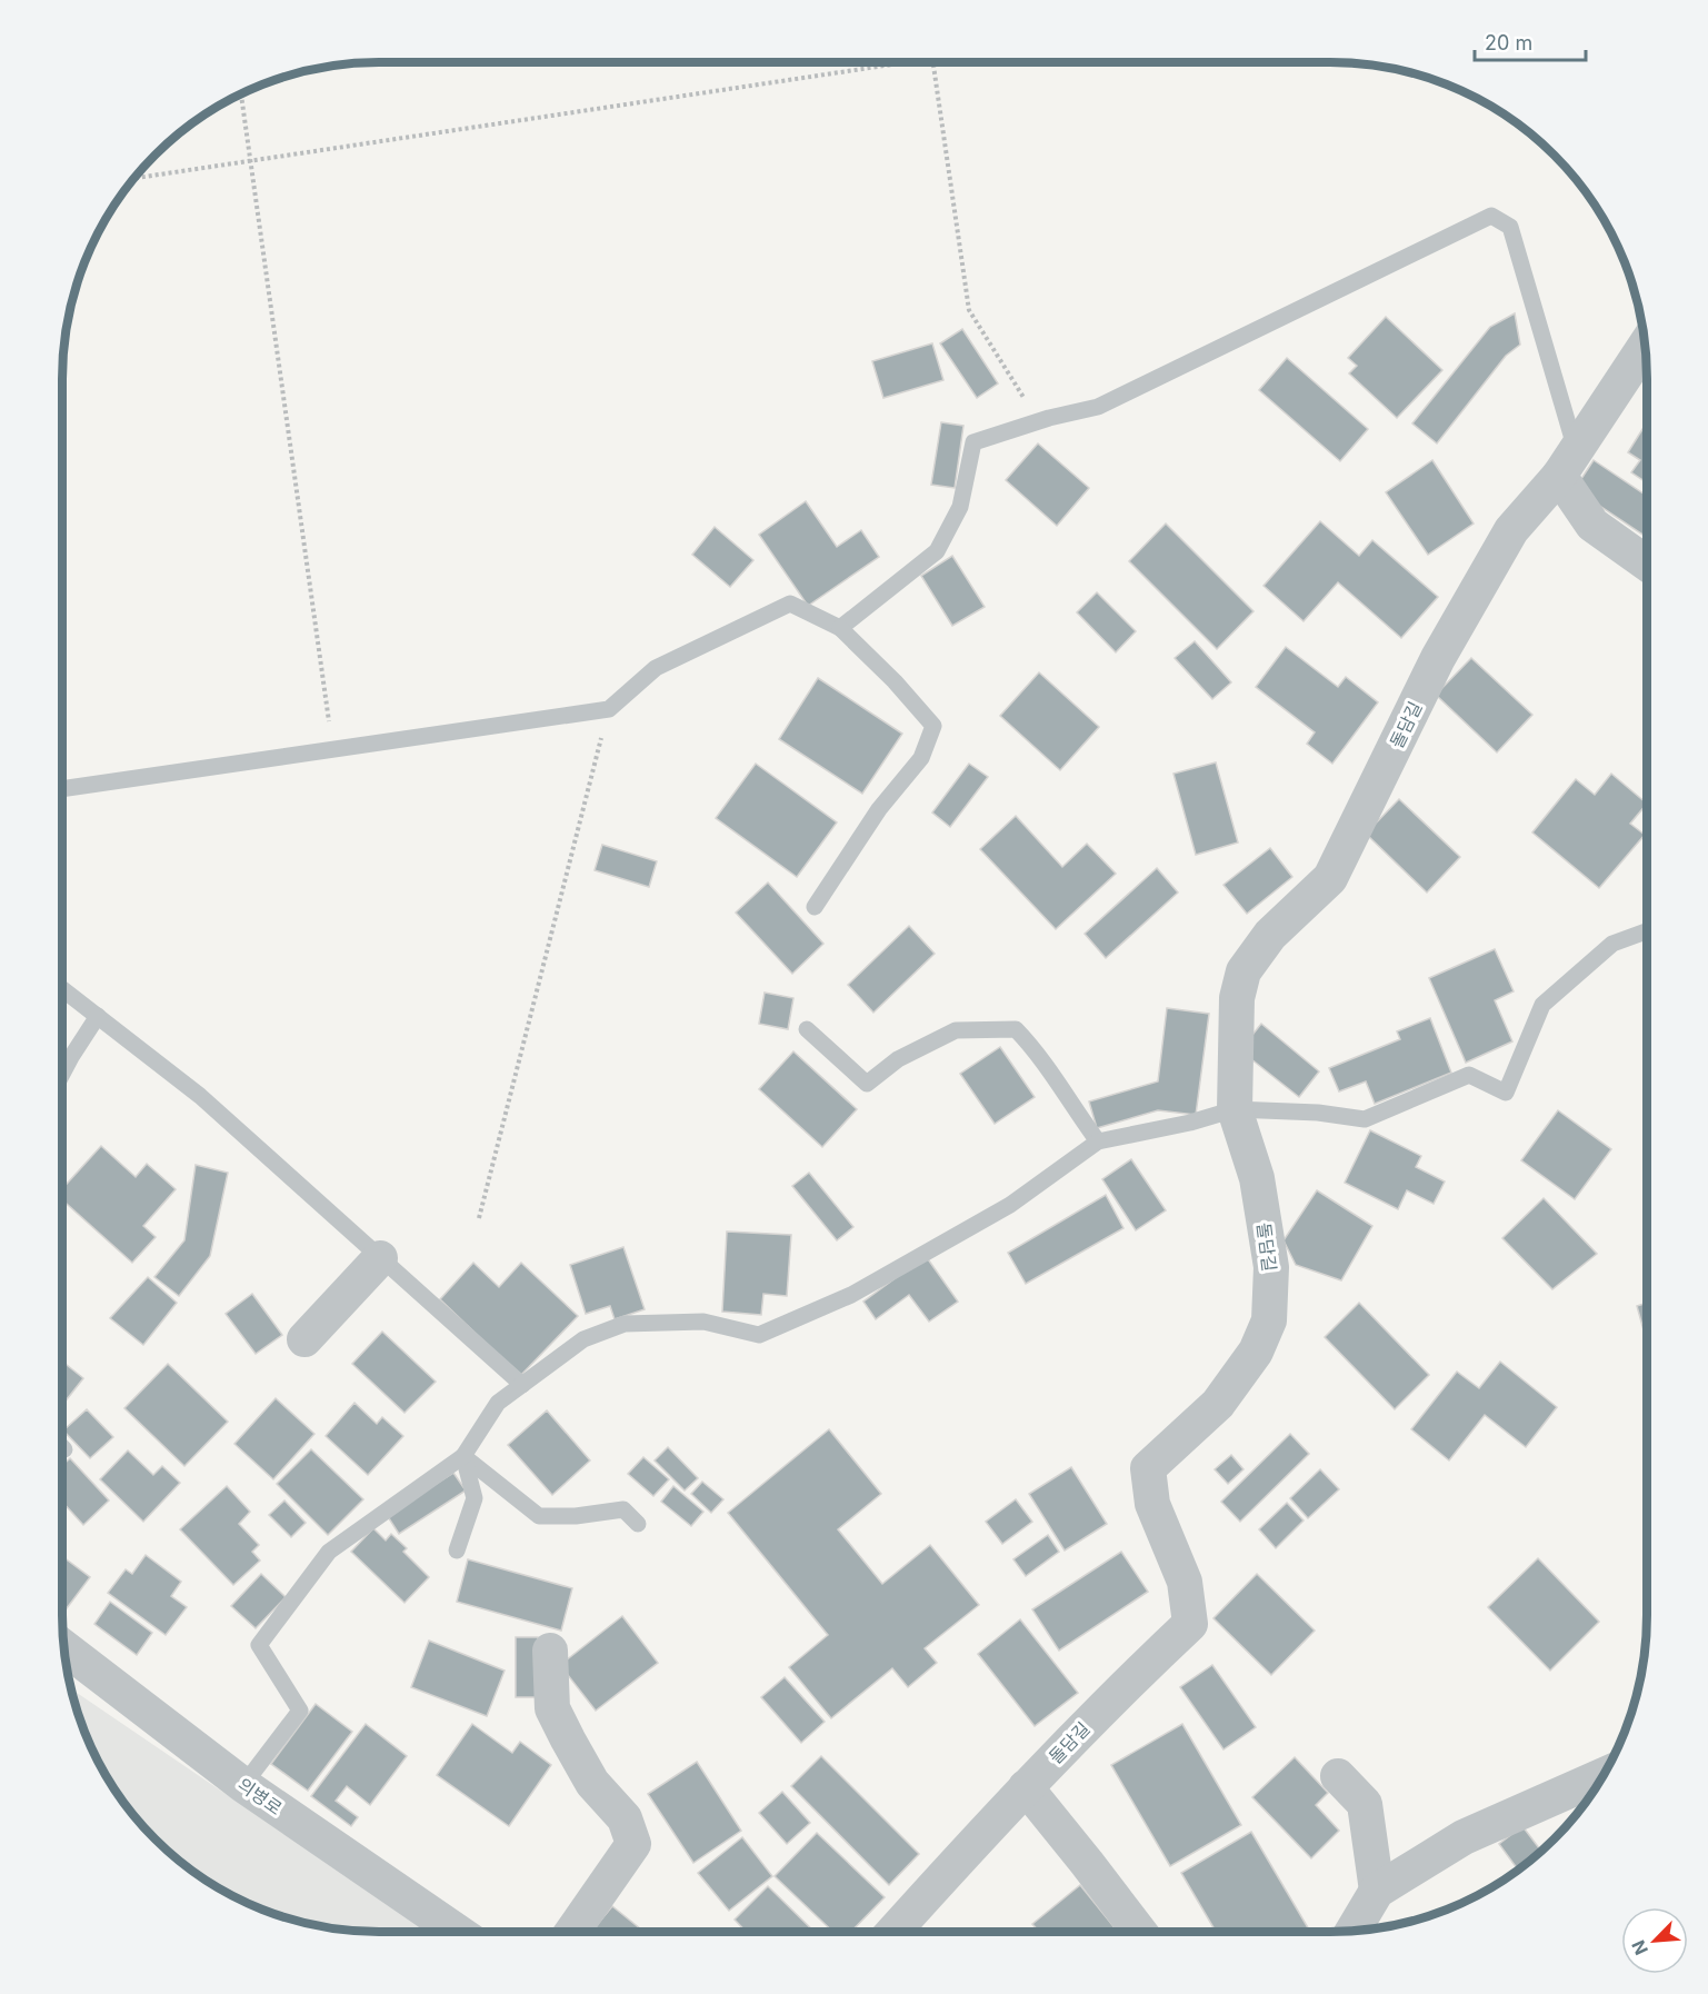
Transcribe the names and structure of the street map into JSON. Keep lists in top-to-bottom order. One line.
{"streets":{"street":["돌담길","의병로"]},"scale_bar":"20 m","north":"bottom left"}
